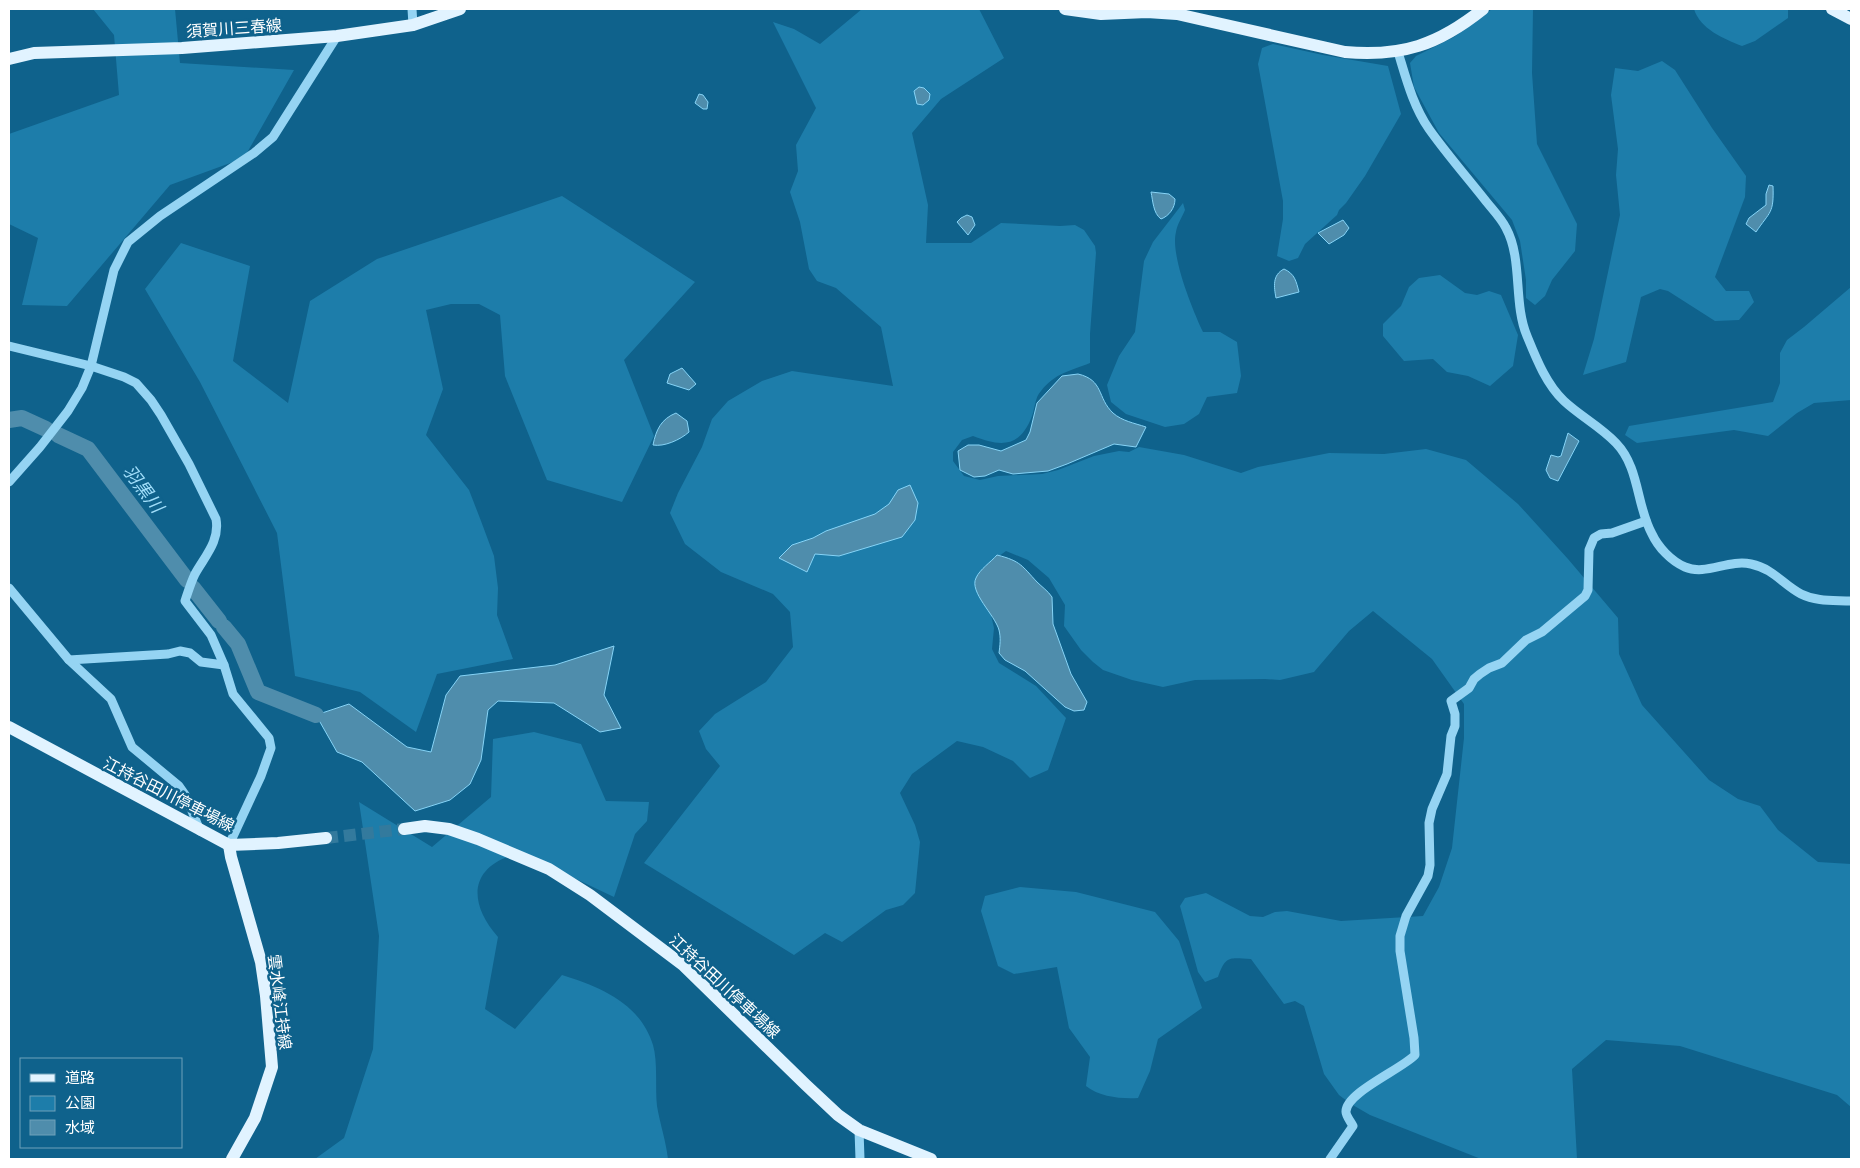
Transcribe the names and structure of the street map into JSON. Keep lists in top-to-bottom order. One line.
{"streets":{"main road":["須賀川三春線","江持谷田川停車場線","雲水峰江持線"]},"crossings":[["江持谷田川停車場線","雲水峰江持線"]],"water":["羽黒川"],"legend":["道路","公園","水域"]}
